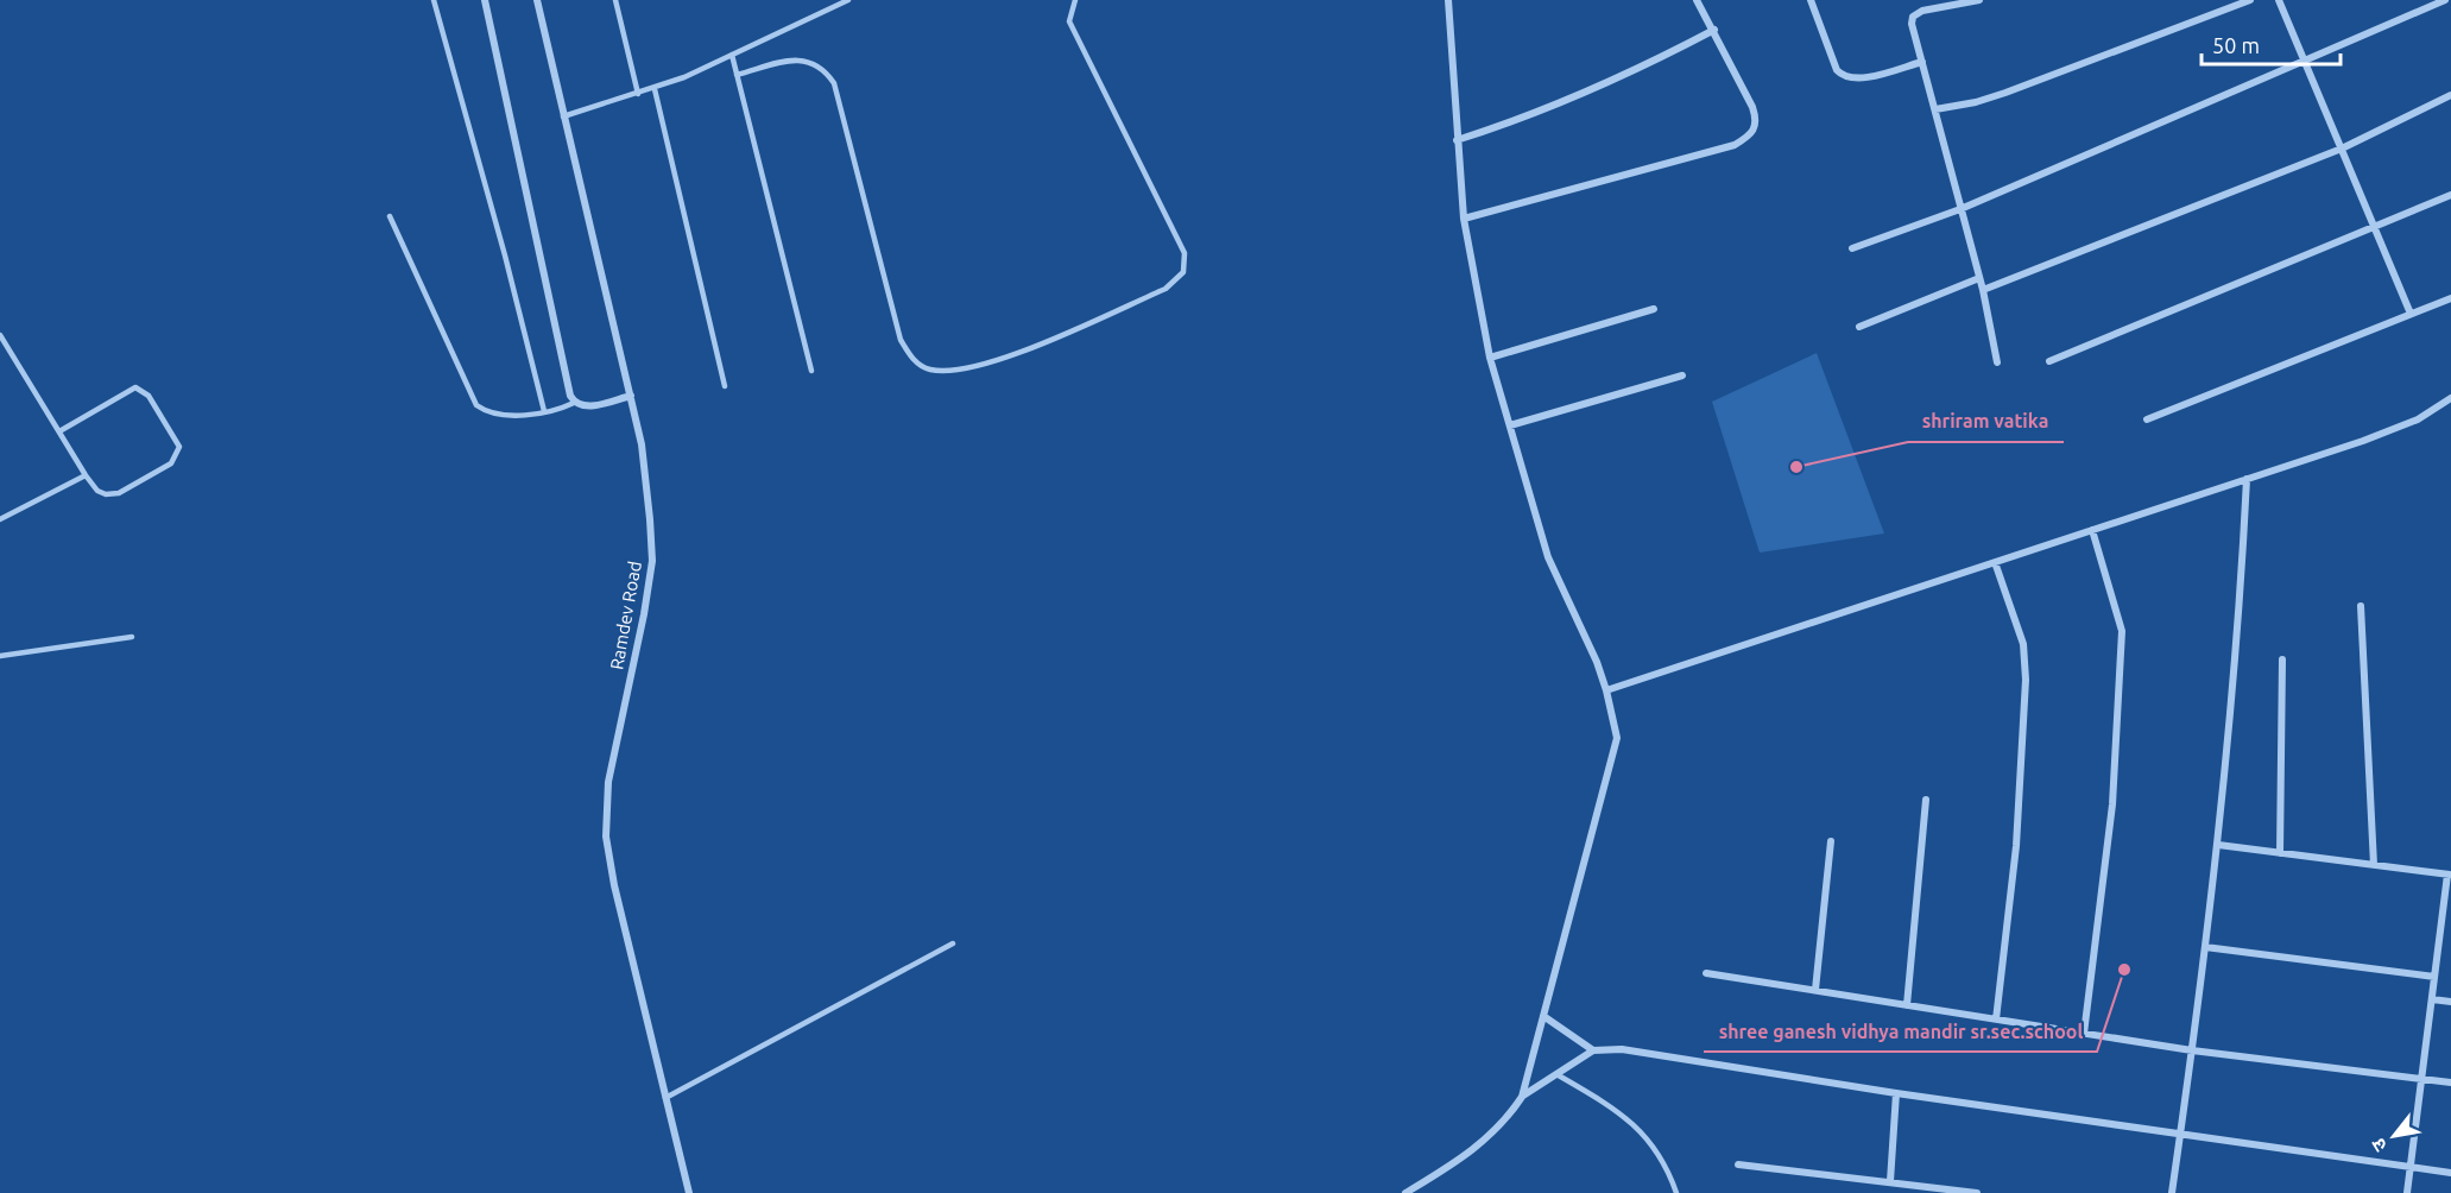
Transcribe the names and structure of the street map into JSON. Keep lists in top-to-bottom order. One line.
{"streets":{"street":["Ramdev Road"]},"places":["shriram vatika","shree ganesh vidhya mandir sr.sec.school"],"scale_bar":"50 m","north":"bottom left"}
